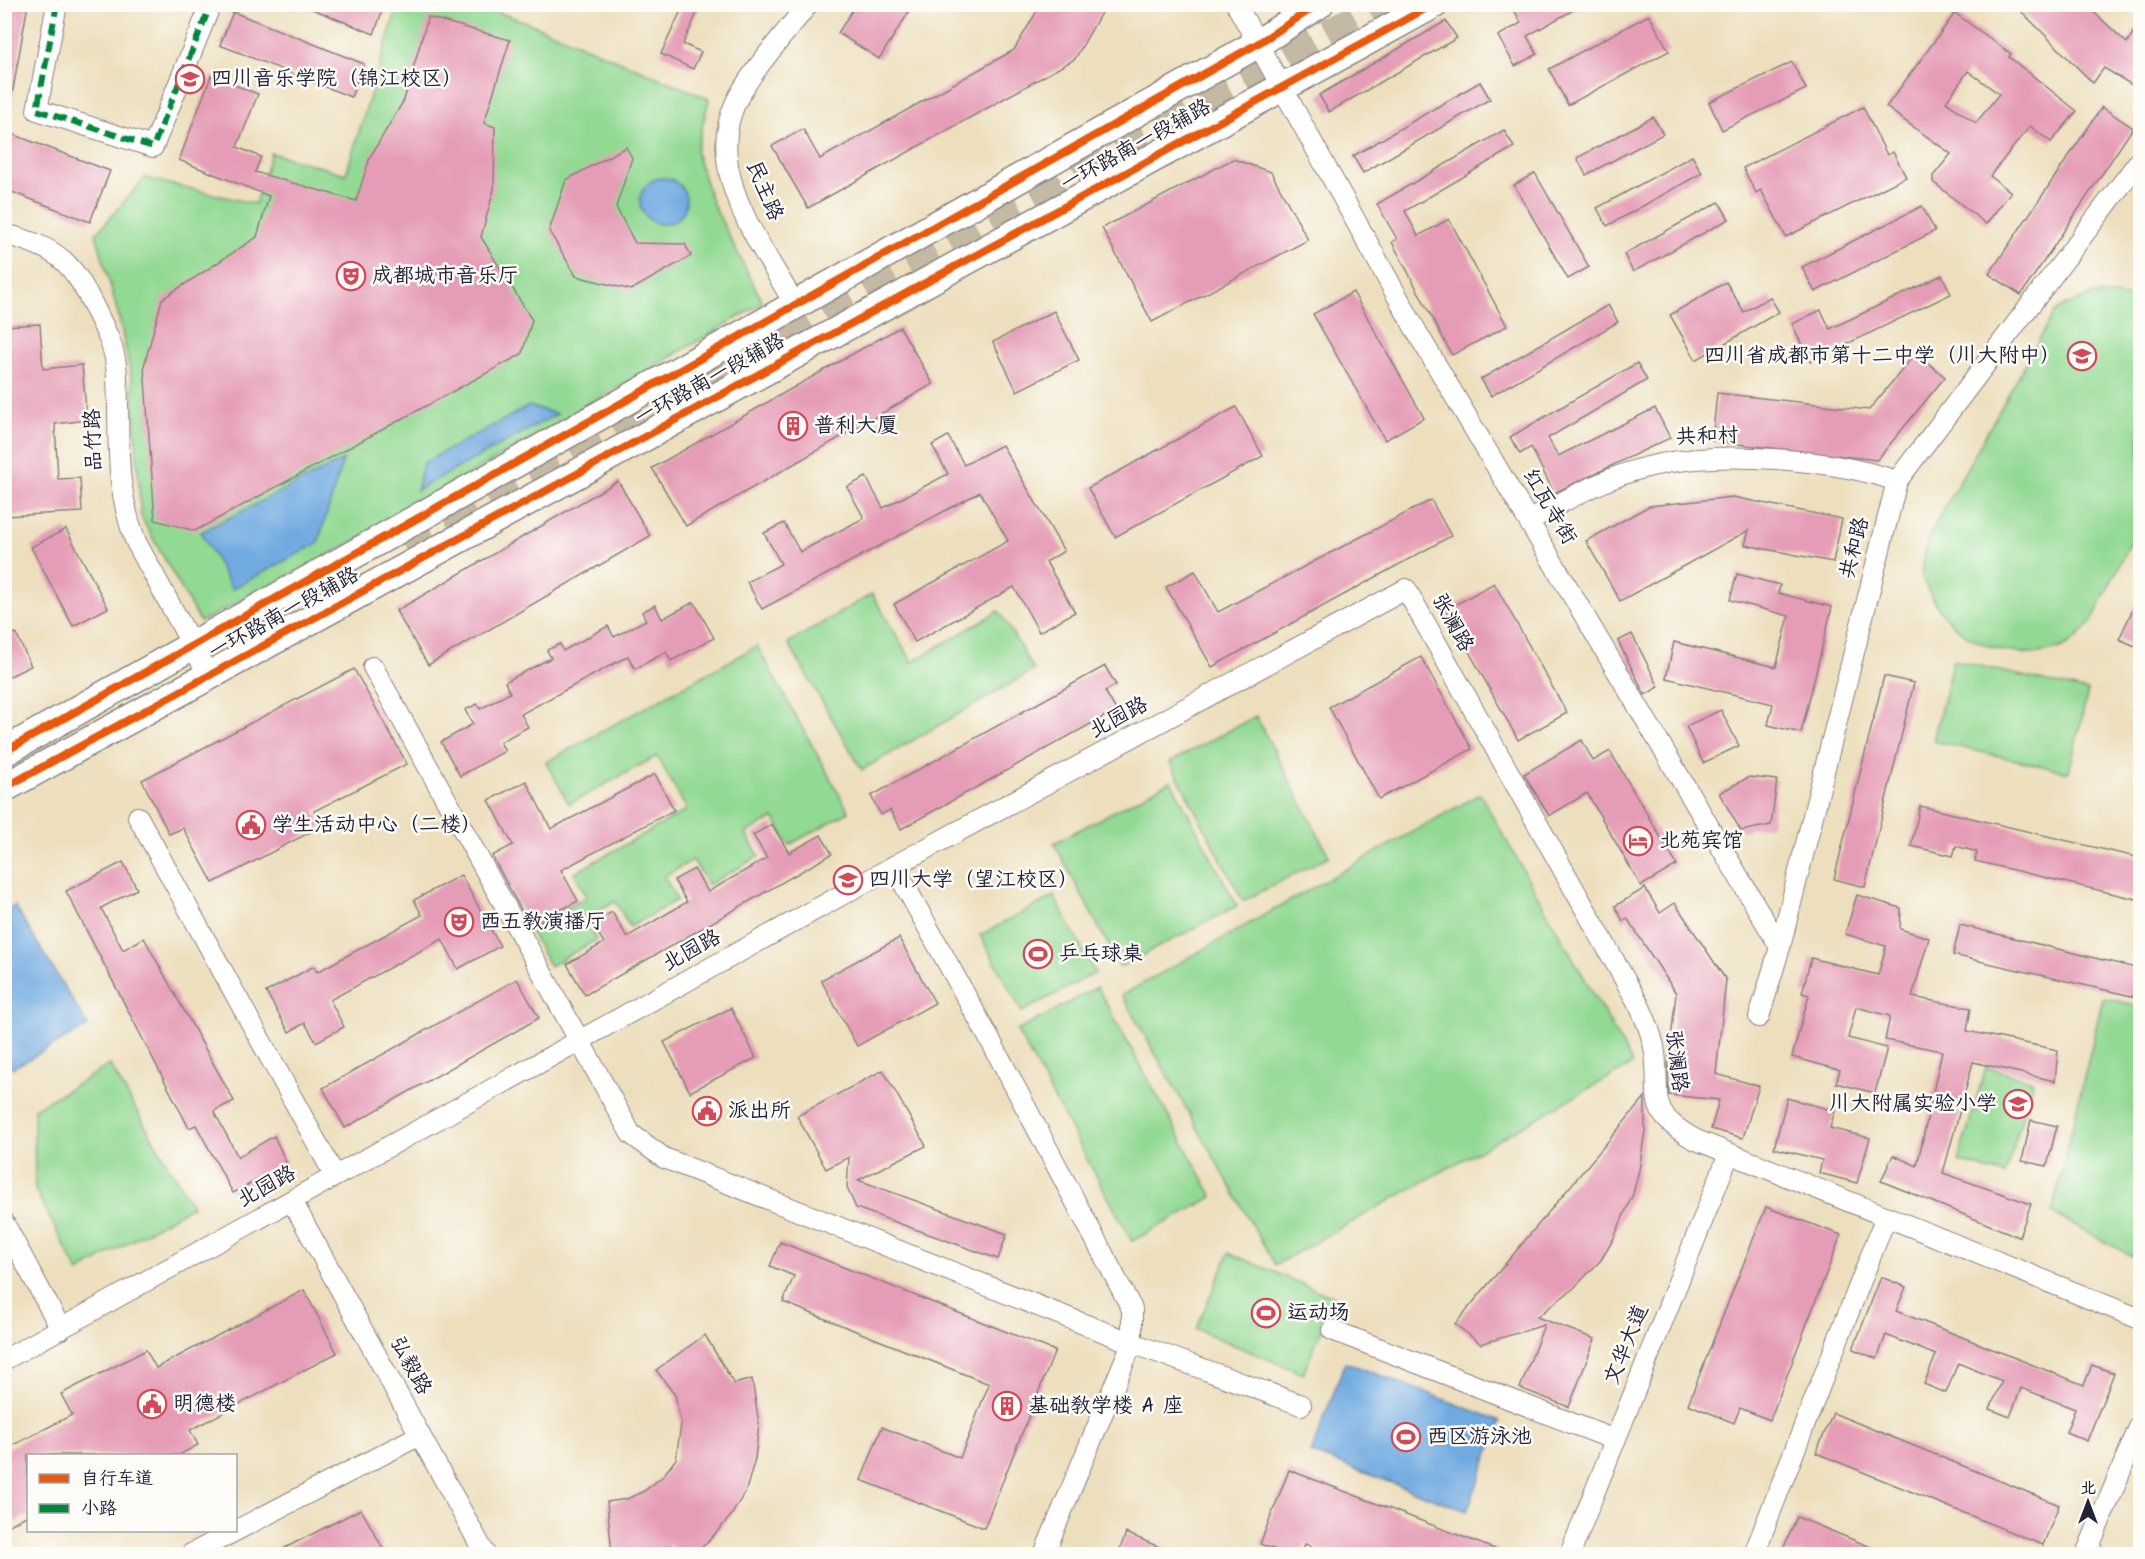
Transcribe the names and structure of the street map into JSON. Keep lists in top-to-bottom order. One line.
{"streets":{"main road":["一环路南一段辅路"],"street":["民主路","共和村","品竹路","红瓦寺街","共和路","张澜路","北园路","文华大道","弘毅路"]},"crossings":[["一环路南一段辅路","民主路"],["一环路南一段辅路","品竹路"],["一环路南一段辅路","红瓦寺街"],["共和村","红瓦寺街"],["共和村","共和路"],["红瓦寺街","共和路"],["张澜路","北园路"],["张澜路","文华大道"],["北园路","弘毅路"]],"places":{"school or university":["四川音乐学院（锦江校区）","四川省成都市第十二中学（川大附中）","四川大学（望江校区）","川大附属实验小学"],"theatre":["成都城市音乐厅","西五教演播厅"],"building":["普利大厦","基础教学楼 A 座"],"public building":["学生活动中心（二楼）","派出所","明德楼"],"hotel":["北苑宾馆"],"sports":["乒乓球桌","运动场","西区游泳池"]},"legend":["自行车道","小路"],"north":"top"}
